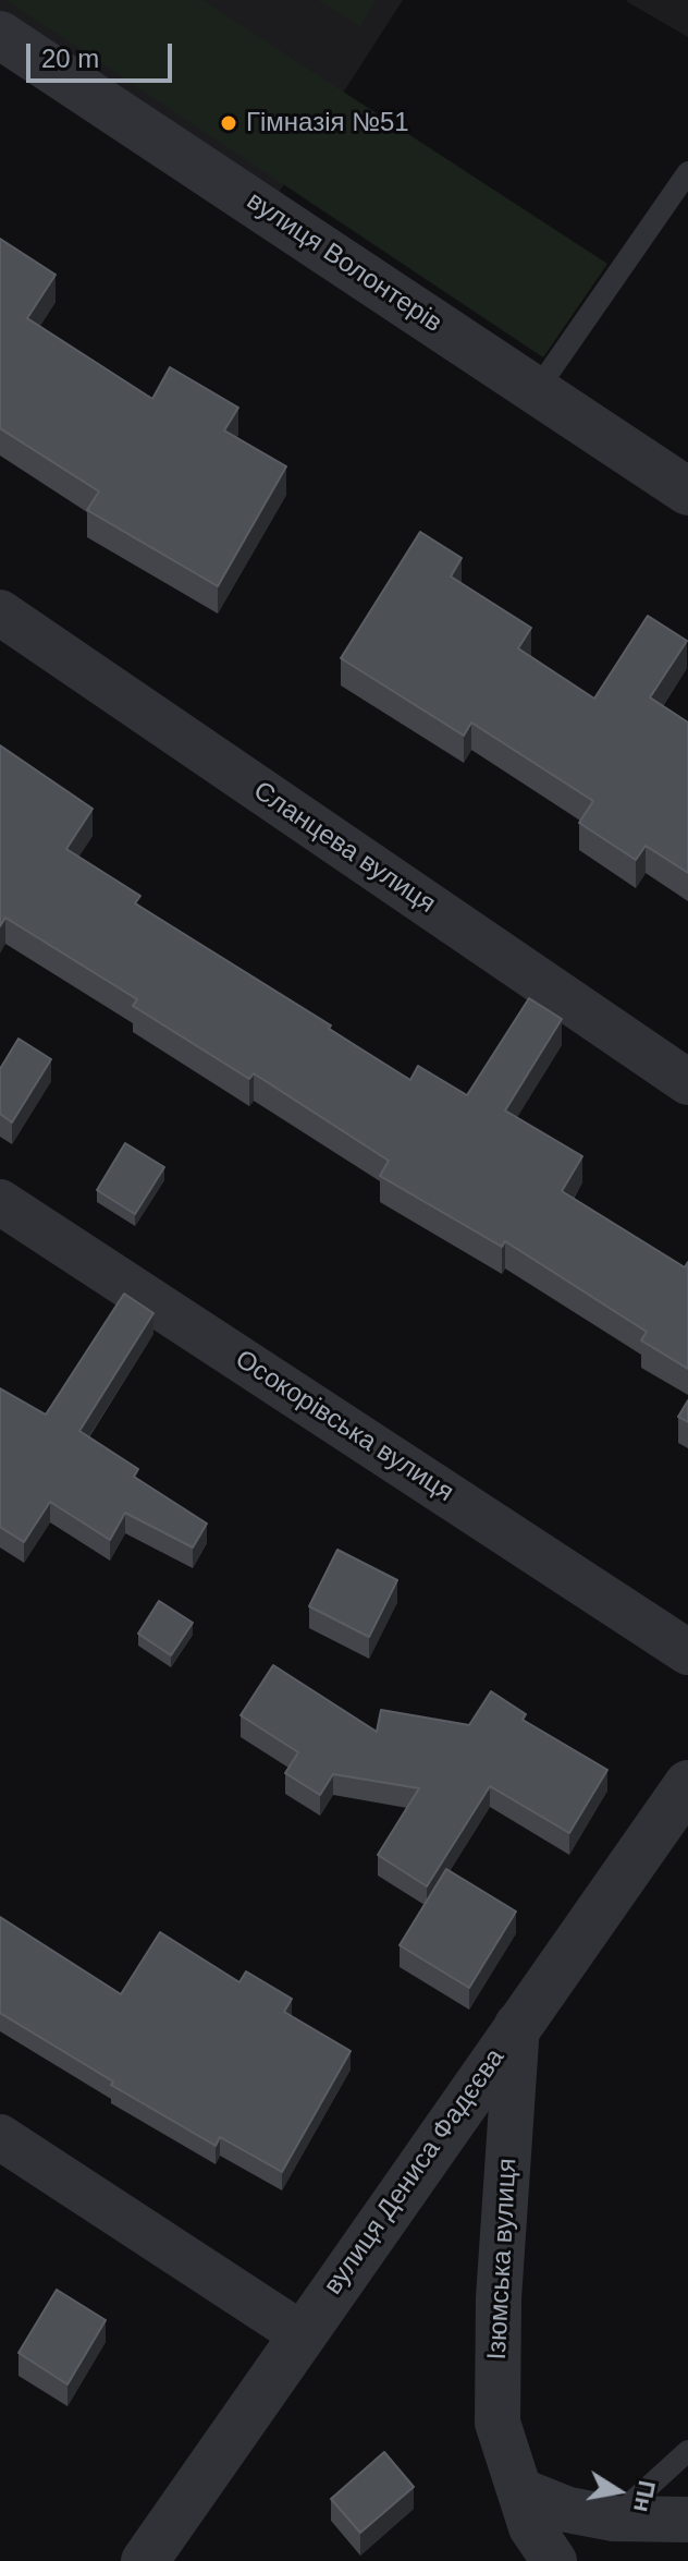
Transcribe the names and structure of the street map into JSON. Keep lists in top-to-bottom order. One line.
{"streets":{"street":["вулиця Волонтерів","Сланцева вулиця","Осокорівська вулиця","вулиця Дениса Фадєєва","Ізюмська вулиця"]},"crossings":[["вулиця Дениса Фадєєва","Ізюмська вулиця"]],"places":["Гімназія №51"],"scale_bar":"20 m","north":"right"}
